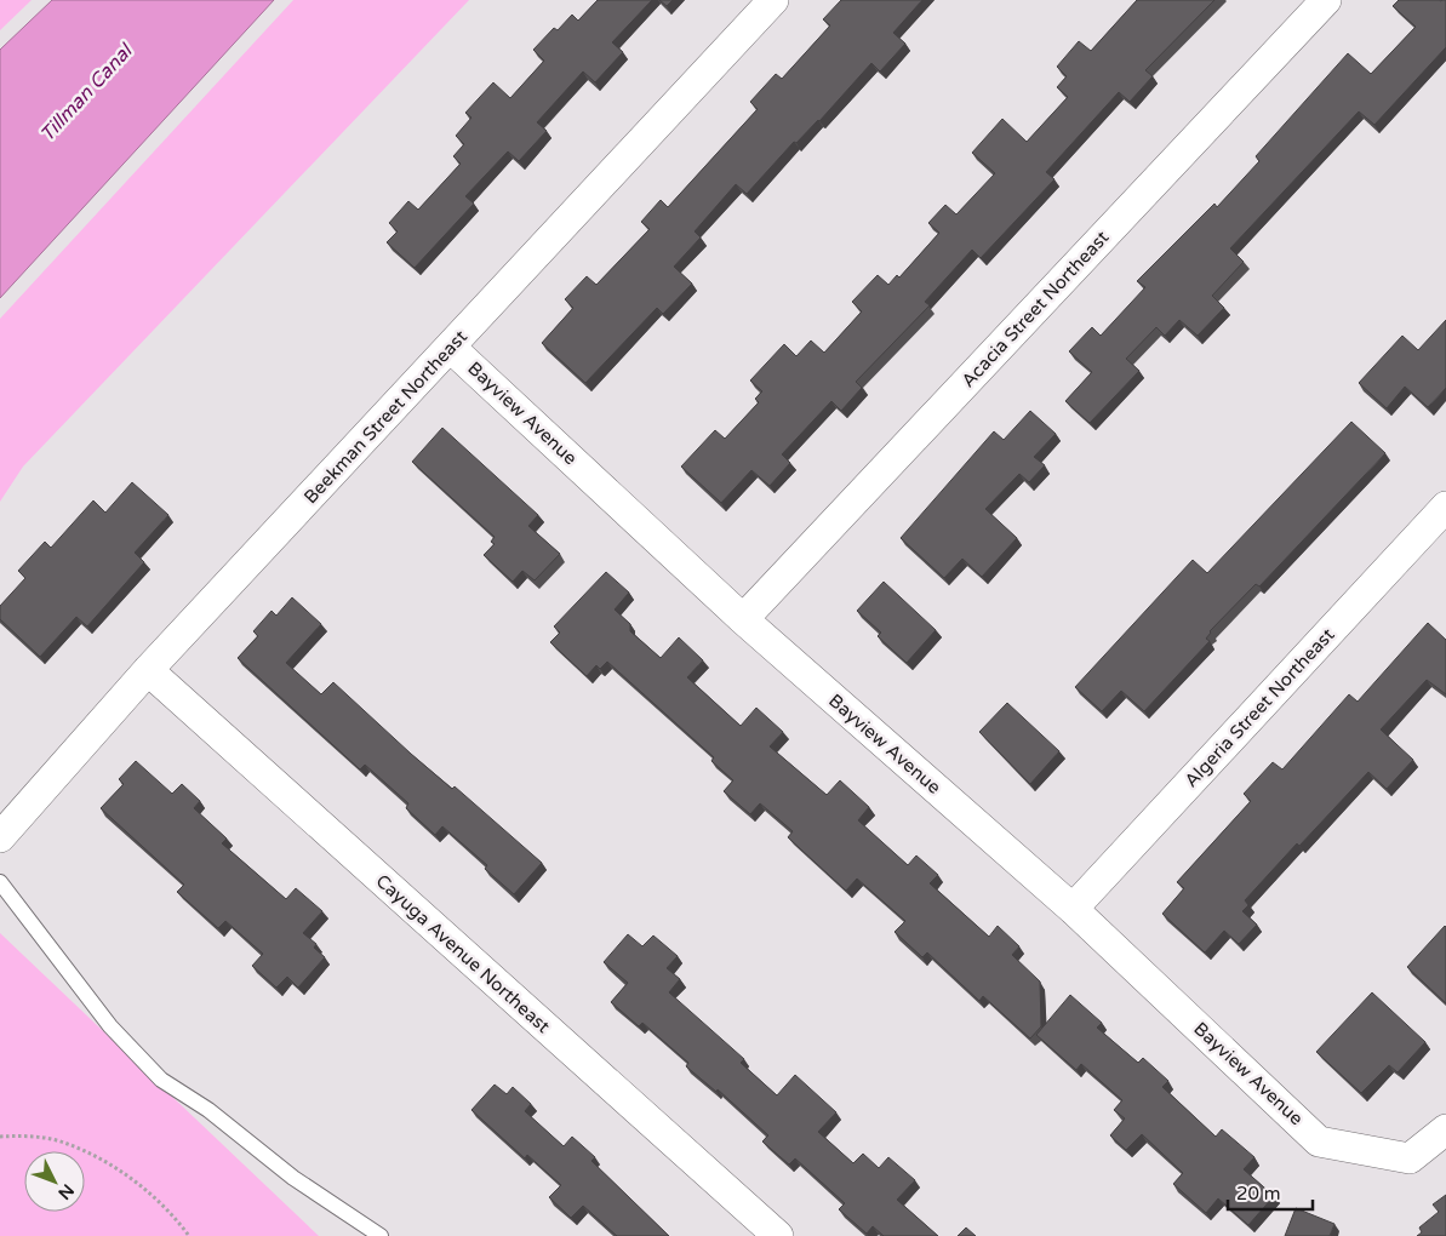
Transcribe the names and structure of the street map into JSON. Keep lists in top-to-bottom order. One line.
{"streets":{"street":["Acacia Street Northeast","Bayview Avenue","Beekman Street Northeast","Algeria Street Northeast","Cayuga Avenue Northeast"]},"crossings":[["Acacia Street Northeast","Bayview Avenue"],["Bayview Avenue","Beekman Street Northeast"],["Bayview Avenue","Algeria Street Northeast"],["Beekman Street Northeast","Cayuga Avenue Northeast"]],"water":["Tillman Canal"],"scale_bar":"20 m","north":"bottom right"}
